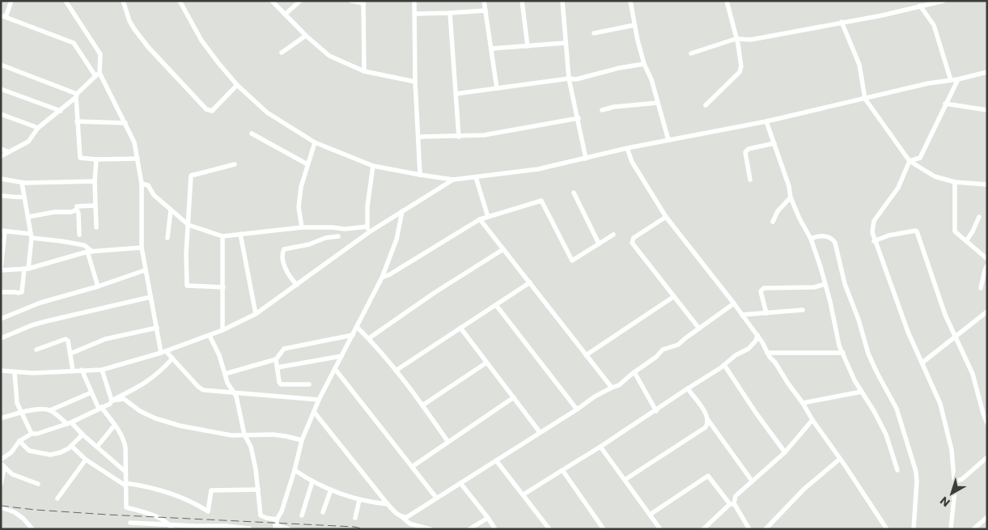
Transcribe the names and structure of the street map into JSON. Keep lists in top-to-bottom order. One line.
{"north":"bottom left"}
